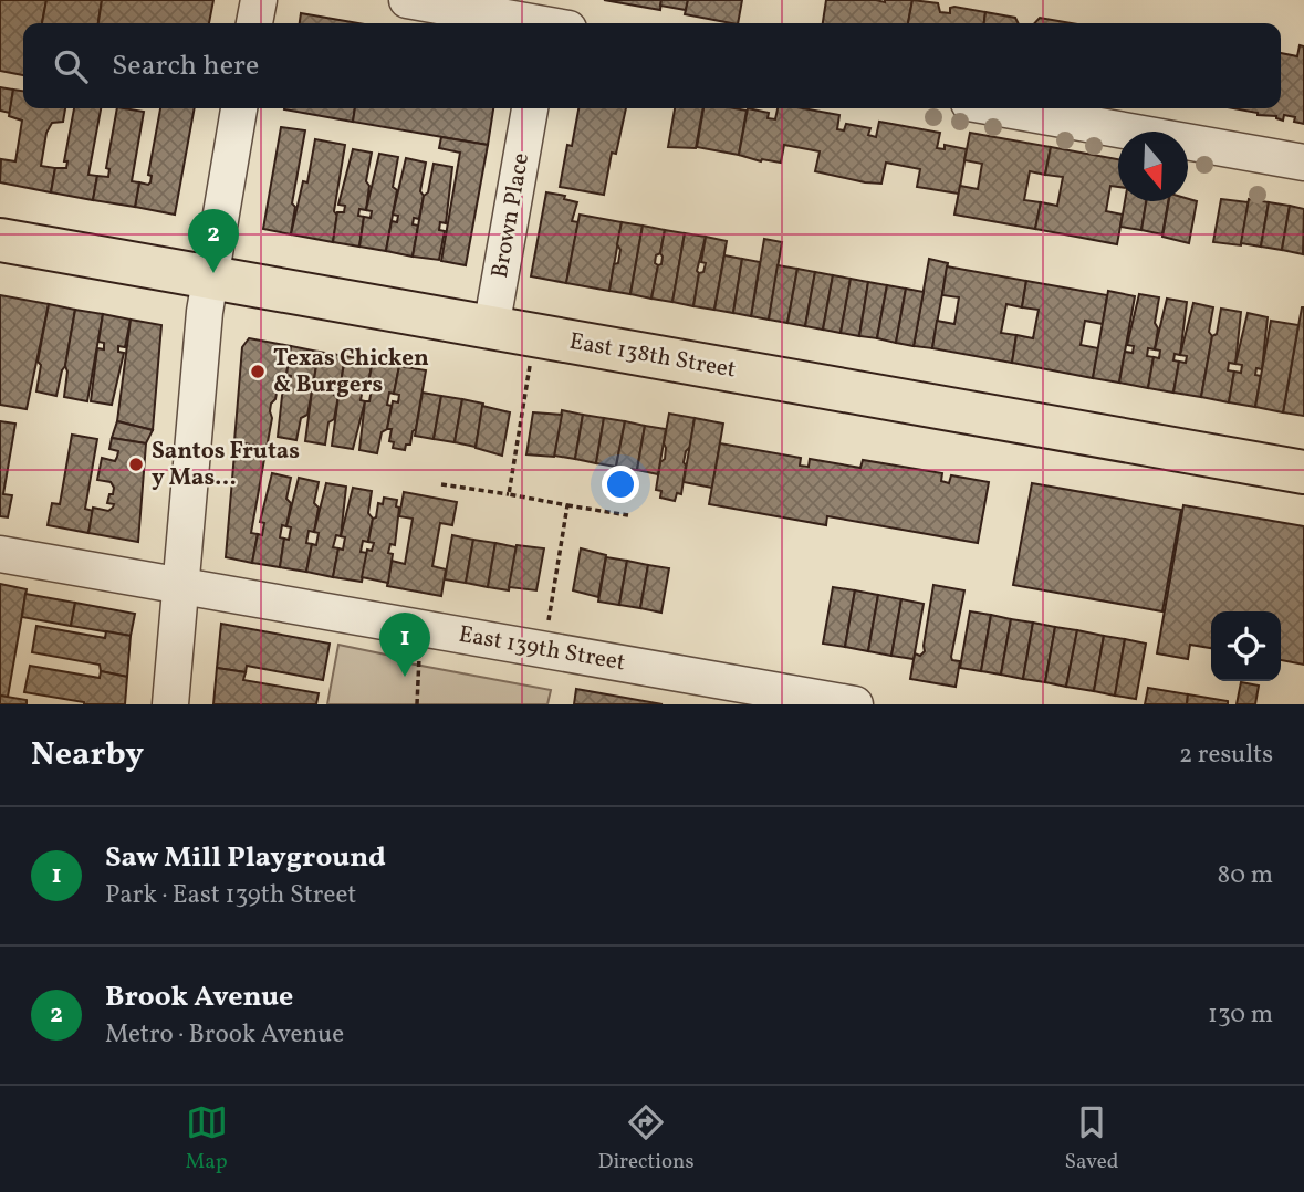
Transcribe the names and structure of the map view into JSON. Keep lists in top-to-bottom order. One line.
{"streets":{"main road":["East 138th Street"],"street":["Brown Place","East 139th Street"]},"crossings":[["Brown Place","East 138th Street"]],"places":["Texas Chicken & Burgers","Santos Frutas y Mas..."],"north":"bottom","page":{"search":"Search here","pins":["2","1"],"heading":["Nearby","2 results"],"list":[{"mark":"1","name":"Saw Mill Playground","note":"Park · East 139th Street","value":"80 m"},{"mark":"2","name":"Brook Avenue","note":"Metro · Brook Avenue","value":"130 m"}],"nav":["Map","Directions","Saved"]}}
